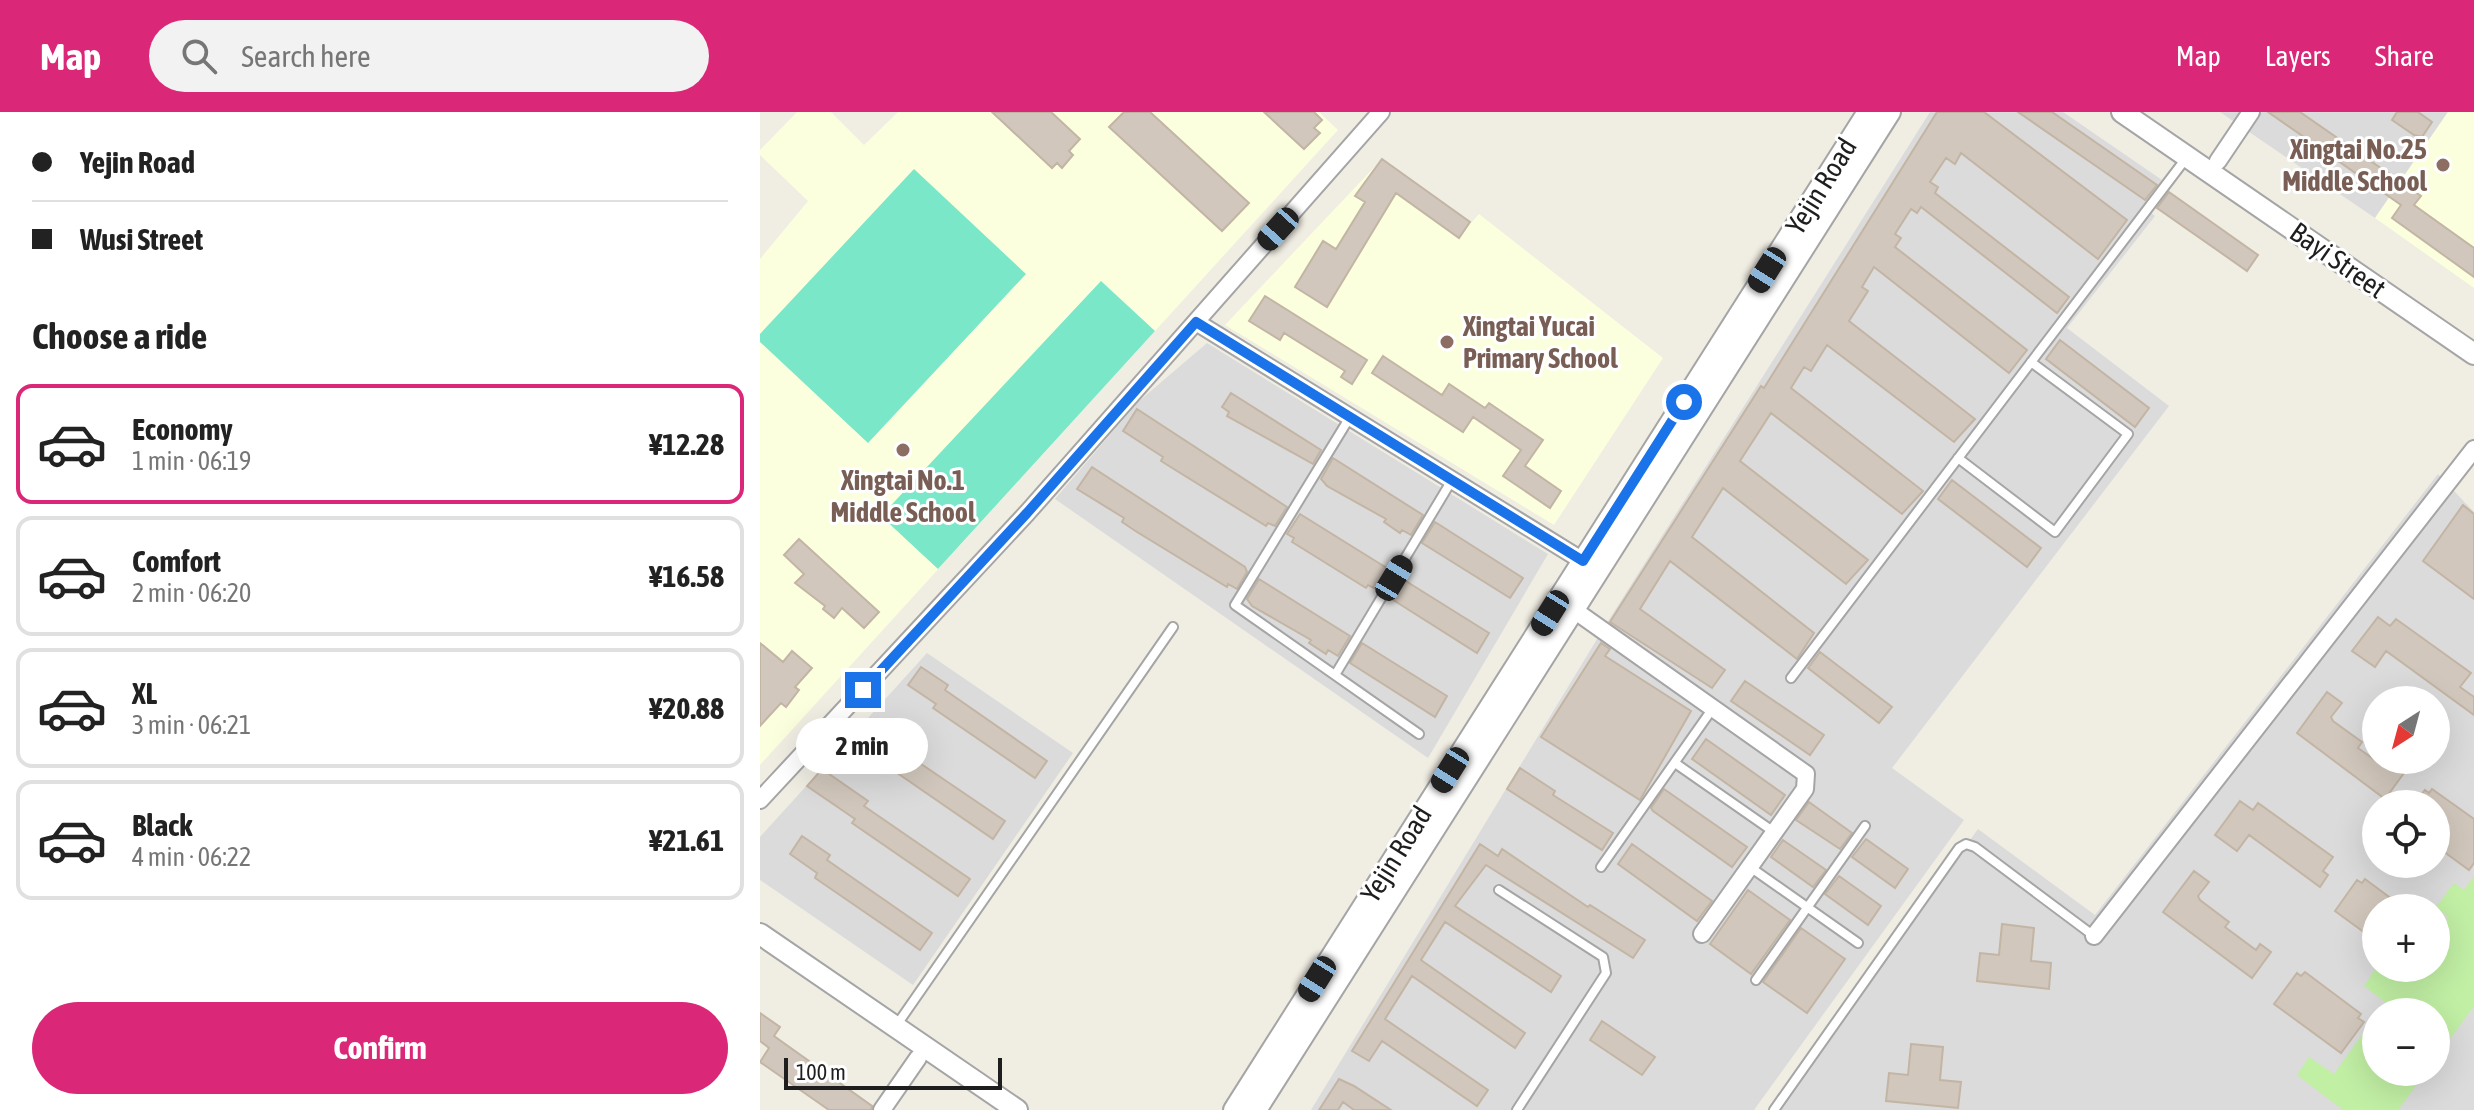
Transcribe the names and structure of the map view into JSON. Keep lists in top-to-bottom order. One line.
{"streets":{"street":["Yejin Road","Bayi Street"]},"places":["Xingtai No.25 Middle School","Xingtai Yucai Primary School","Xingtai No.1 Middle School"],"scale_bar":"100 m","north":"bottom left","page":{"header":"Map","search":"Search here","nav":["Map","Layers","Share"],"banner":["Yejin Road","Wusi Street"],"heading":"Choose a ride","list":[{"name":"Economy","note":"1 min · 06:19","value":"¥12.28"},{"name":"Comfort","note":"2 min · 06:20","value":"¥16.58"},{"name":"XL","note":"3 min · 06:21","value":"¥20.88"},{"name":"Black","note":"4 min · 06:22","value":"¥21.61"}],"map_buttons":["+","−"],"bubble":"2 min","buttons":"Confirm","scale":"100 m"}}
